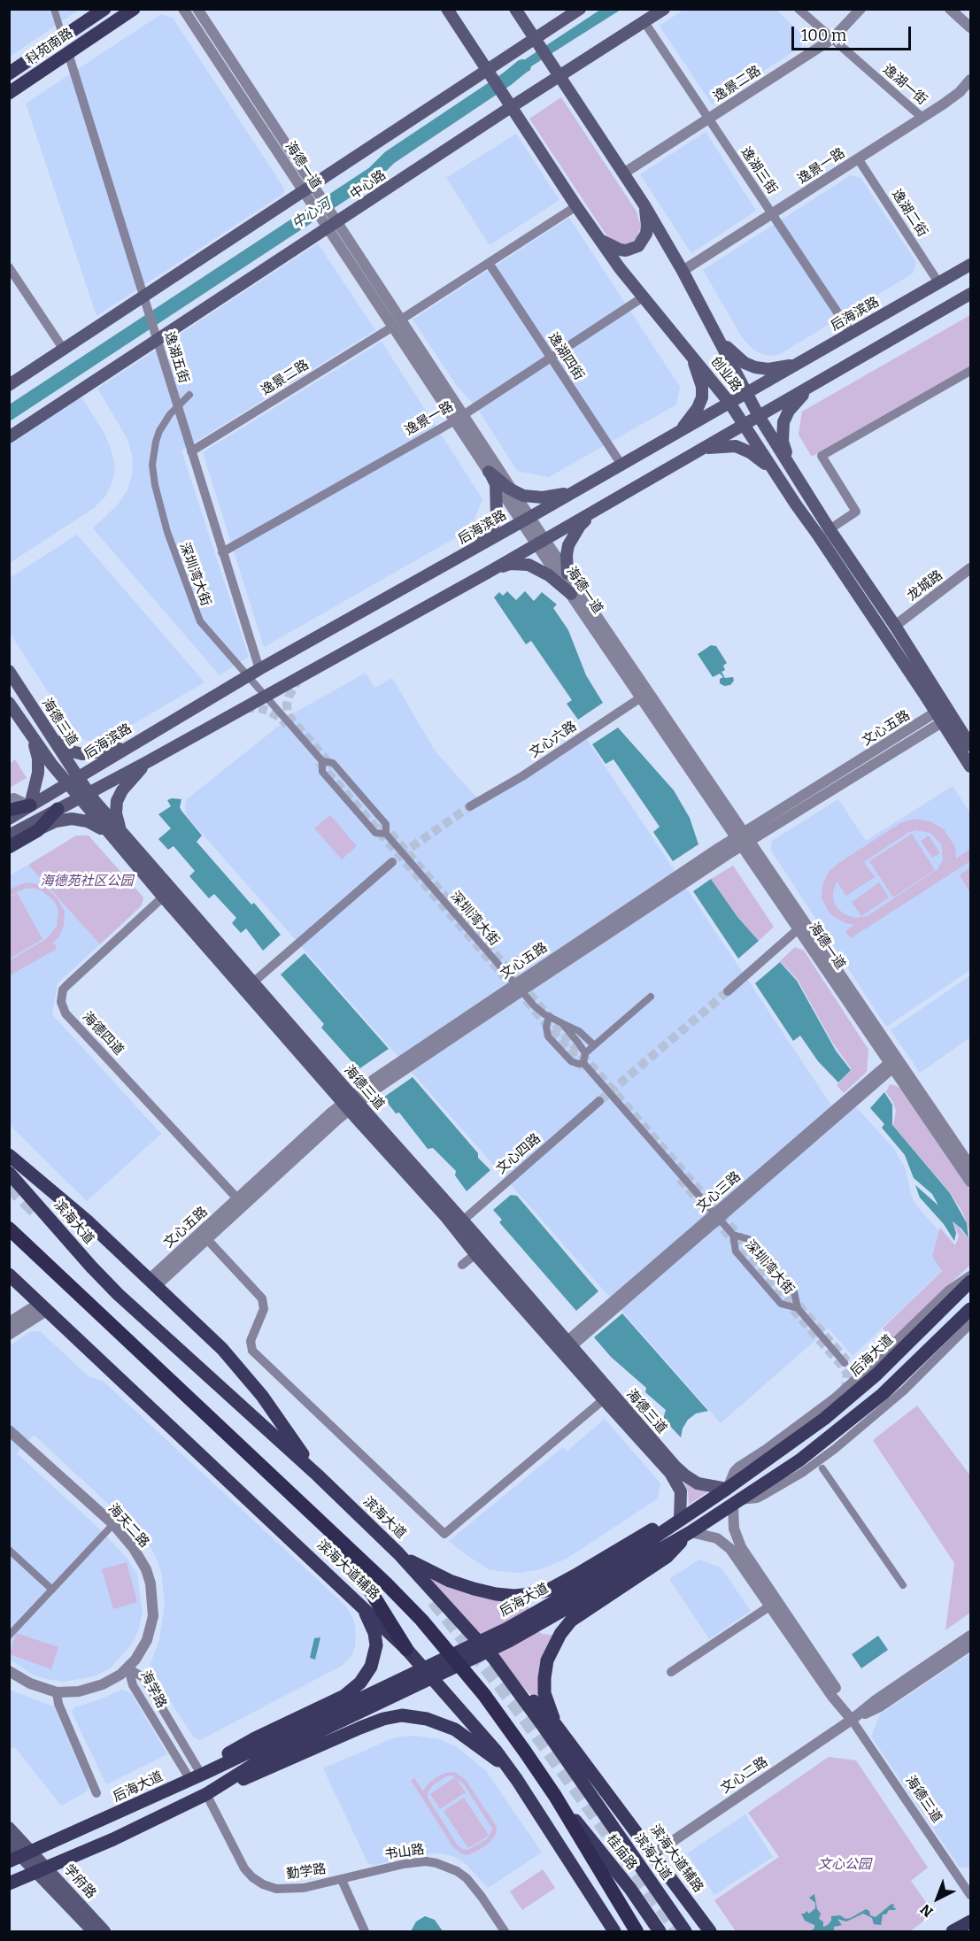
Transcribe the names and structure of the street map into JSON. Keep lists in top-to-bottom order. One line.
{"streets":{"main road":["科苑南路","中心路","后海滨路","创业路","海德三道","滨海大道","后海大道","滨海大道辅路","桂庙路","学府路"],"street":["逸景二路","逸湖一街","海德一道","逸景一路","逸湖三街","逸湖二街","逸湖四街","逸湖五街","深圳湾大街","龙城路","文心五路","文心六路","海德四道","文心四路","文心三路","海天二路","海学路","文心二路","书山路","勤学路"]},"crossings":[["科苑南路","逸湖五街"],["逸景二路","逸湖一街"],["逸景二路","海德一道"],["逸景二路","逸湖三街"],["逸景二路","逸湖四街"],["逸景二路","逸湖五街"],["逸景二路","创业路"],["逸湖一街","逸景一路"],["海德一道","逸景一路"],["海德一道","中心路"],["海德一道","后海滨路"],["海德一道","文心五路"],["海德一道","文心六路"],["海德一道","文心三路"],["逸景一路","逸湖三街"],["逸景一路","逸湖二街"],["逸景一路","逸湖四街"],["逸景一路","逸湖五街"],["逸景一路","创业路"],["逸湖三街","中心路"],["逸湖三街","后海滨路"],["中心路","逸湖五街"],["中心路","创业路"],["逸湖二街","后海滨路"],["后海滨路","逸湖四街"],["后海滨路","逸湖五街"],["后海滨路","创业路"],["后海滨路","海德三道"],["创业路","龙城路"],["创业路","文心五路"],["海德三道","文心五路"],["海德三道","海德四道"],["海德三道","文心四路"],["海德三道","文心三路"],["海德三道","后海大道"],["海德三道","文心二路"],["文心五路","海德四道"],["滨海大道","滨海大道辅路"],["后海大道","海学路"],["后海大道","勤学路"],["后海大道","学府路"],["海天二路","海学路"],["滨海大道辅路","文心二路"],["书山路","勤学路"]],"water":["中心河"],"parks":["海德苑社区公园","文心公园"],"scale_bar":"100 m","north":"bottom left"}
